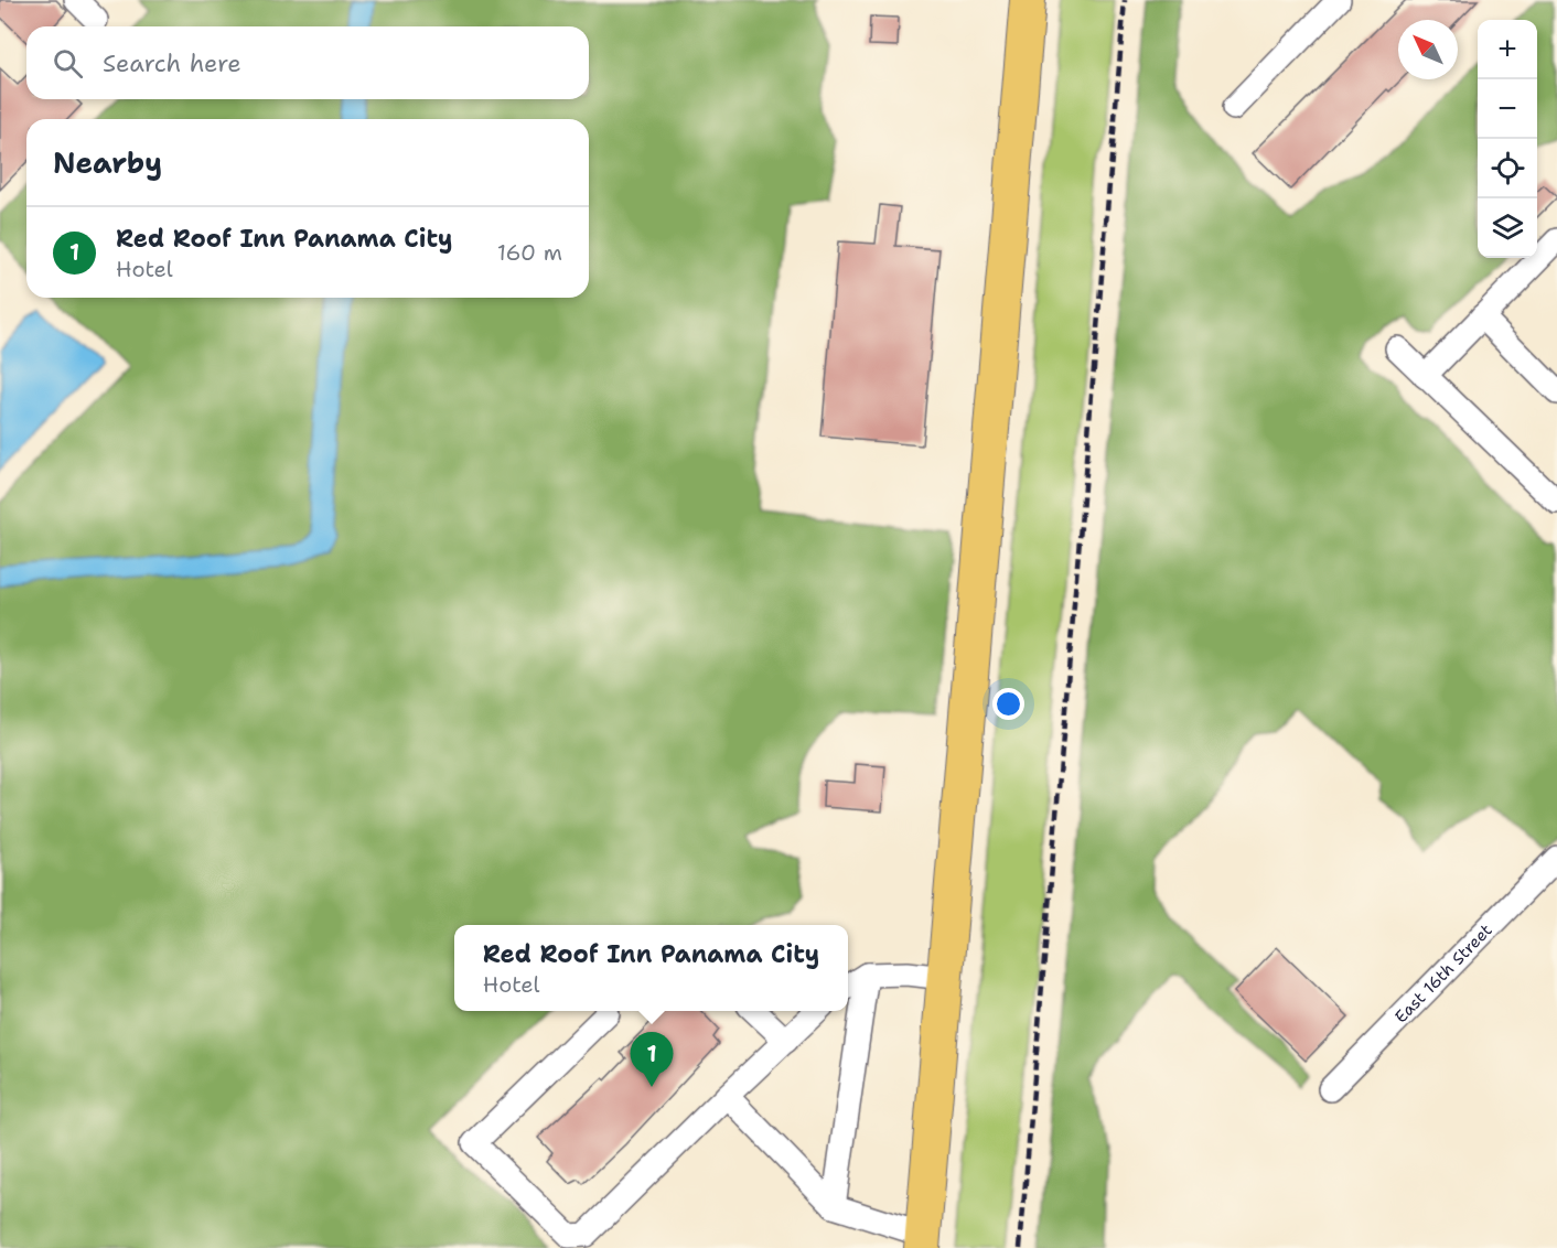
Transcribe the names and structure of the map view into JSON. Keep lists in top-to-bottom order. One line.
{"streets":{"street":["East 16th Street"]},"north":"top left","page":{"map_buttons":["+","−"],"search":"Search here","heading":"Nearby","list":[{"mark":"1","name":"Red Roof Inn Panama City","note":"Hotel","value":"160 m"}],"popup":["Red Roof Inn Panama City","Hotel"],"pins":"1"}}
